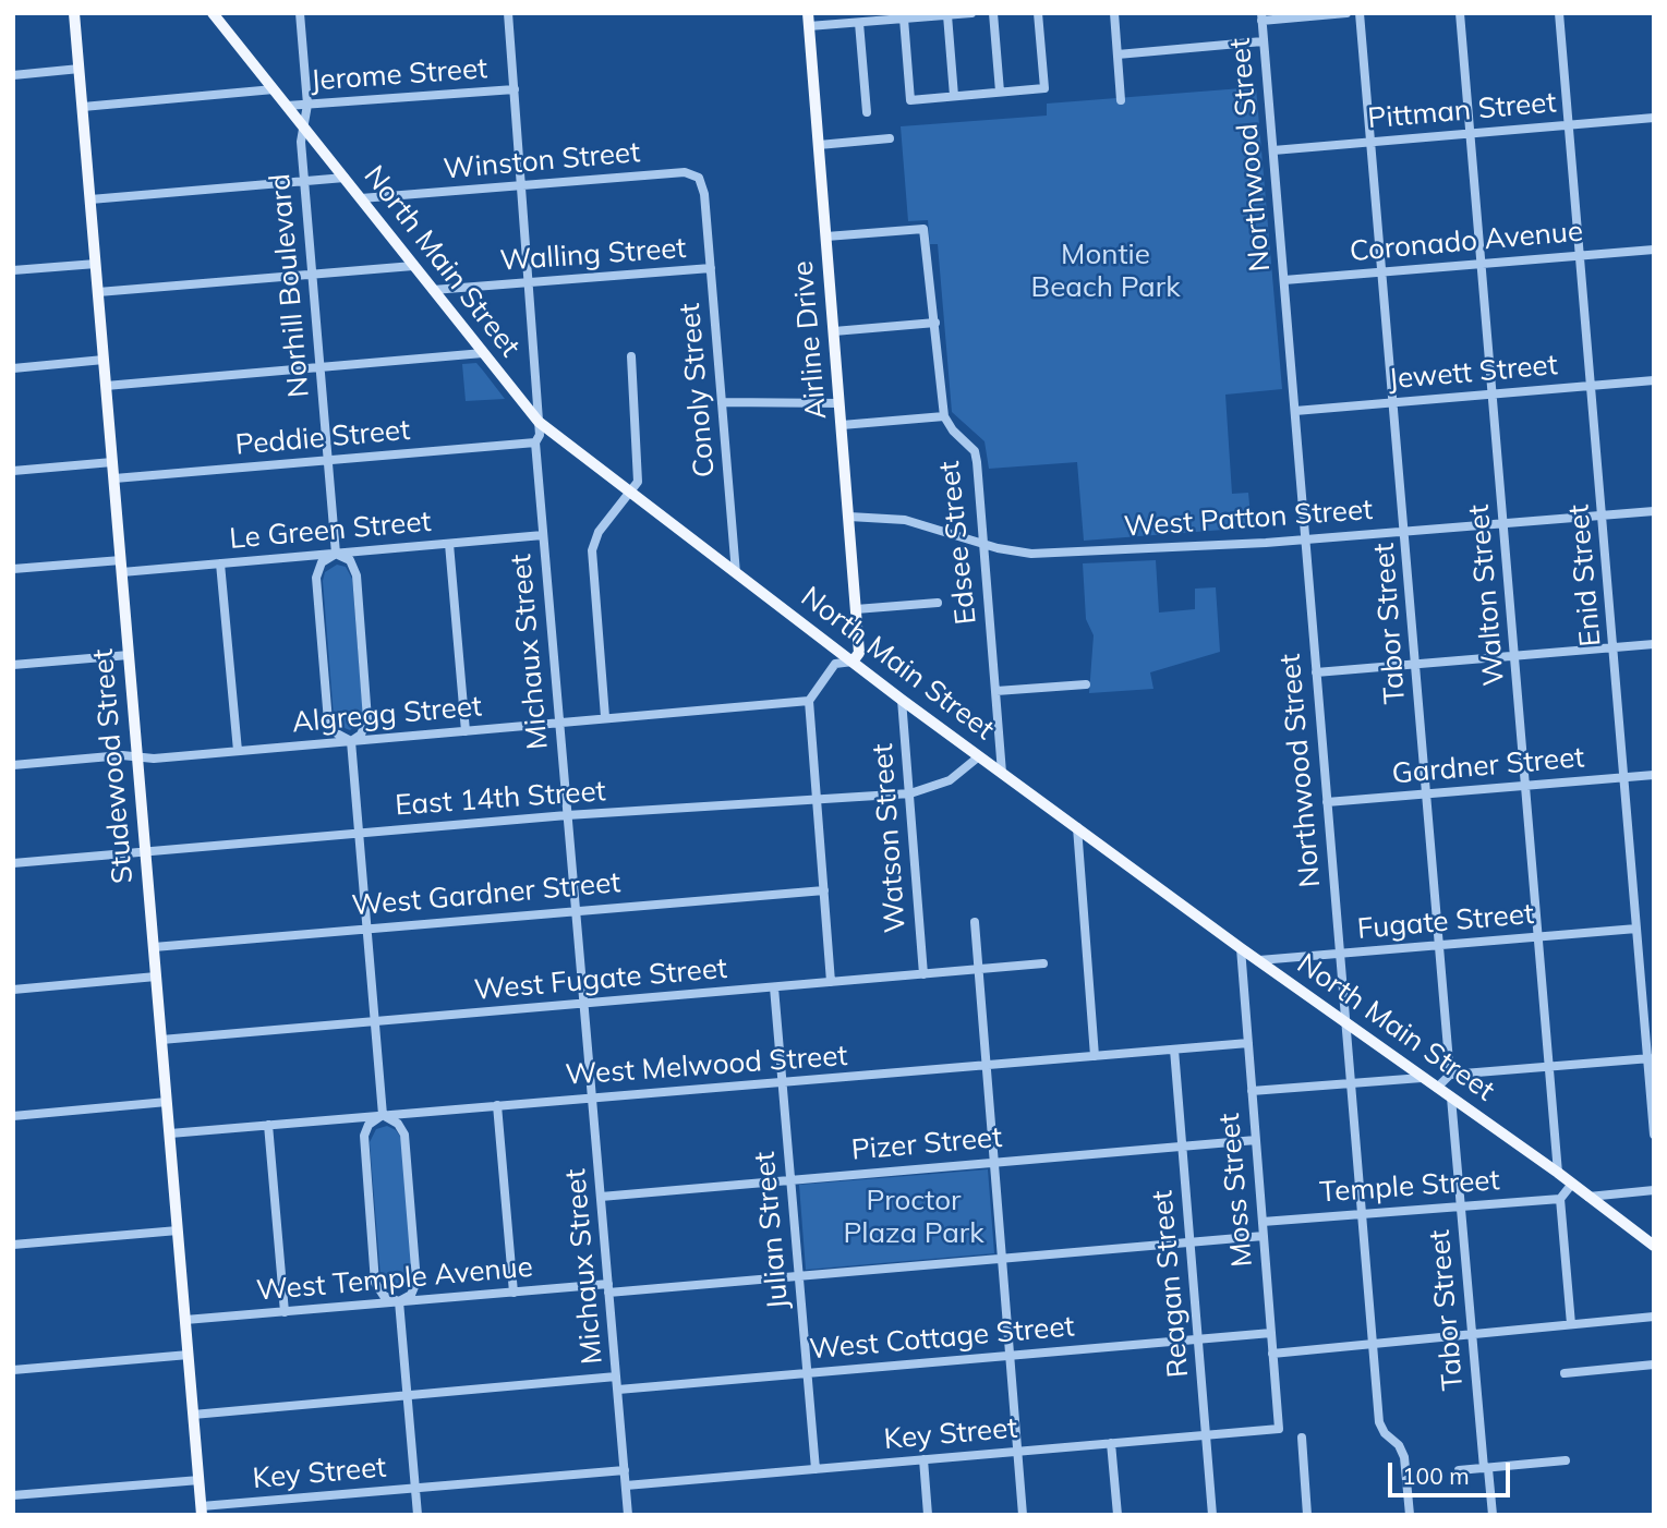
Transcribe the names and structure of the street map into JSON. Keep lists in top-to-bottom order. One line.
{"streets":{"main road":["North Main Street","Airline Drive","Studewood Street"],"street":["Jerome Street","Pittman Street","Northwood Street","Winston Street","Coronado Avenue","Walling Street","Norhill Boulevard","Jewett Street","Conoly Street","Peddie Street","West Patton Street","Le Green Street","Edsee Street","Enid Street","Walton Street","Tabor Street","Michaux Street","Algregg Street","Gardner Street","East 14th Street","Watson Street","West Gardner Street","Fugate Street","West Fugate Street","West Melwood Street","Pizer Street","Temple Street","Moss Street","Julian Street","West Temple Avenue","Reagan Street","West Cottage Street","Key Street"]},"crossings":[["Jerome Street","North Main Street"],["Jerome Street","Norhill Boulevard"],["Jerome Street","Michaux Street"],["Jerome Street","Studewood Street"],["Pittman Street","Northwood Street"],["Pittman Street","Enid Street"],["Pittman Street","Walton Street"],["Pittman Street","Tabor Street"],["Northwood Street","Coronado Avenue"],["Northwood Street","North Main Street"],["Northwood Street","Jewett Street"],["Northwood Street","West Patton Street"],["Northwood Street","Gardner Street"],["Northwood Street","Fugate Street"],["Northwood Street","Temple Street"],["Winston Street","North Main Street"],["Winston Street","Conoly Street"],["Winston Street","Michaux Street"],["Coronado Avenue","Enid Street"],["Coronado Avenue","Walton Street"],["Coronado Avenue","Tabor Street"],["Walling Street","North Main Street"],["Walling Street","Conoly Street"],["Walling Street","Michaux Street"],["North Main Street","Norhill Boulevard"],["North Main Street","Airline Drive"],["North Main Street","Conoly Street"],["North Main Street","Edsee Street"],["North Main Street","Walton Street"],["North Main Street","Tabor Street"],["North Main Street","Michaux Street"],["North Main Street","East 14th Street"],["North Main Street","Watson Street"],["North Main Street","Fugate Street"],["North Main Street","Moss Street"],["Norhill Boulevard","Peddie Street"],["Norhill Boulevard","Le Green Street"],["Airline Drive","West Patton Street"],["Jewett Street","Enid Street"],["Jewett Street","Walton Street"],["Jewett Street","Tabor Street"],["Peddie Street","Michaux Street"],["Peddie Street","Studewood Street"],["West Patton Street","Edsee Street"],["West Patton Street","Enid Street"],["West Patton Street","Walton Street"],["West Patton Street","Tabor Street"],["Le Green Street","Michaux Street"],["Le Green Street","Studewood Street"],["Enid Street","Gardner Street"],["Enid Street","Fugate Street"],["Walton Street","Gardner Street"],["Walton Street","Fugate Street"],["Tabor Street","Gardner Street"],["Tabor Street","Fugate Street"],["Tabor Street","Temple Street"],["Michaux Street","Algregg Street"],["Michaux Street","East 14th Street"],["Michaux Street","West Gardner Street"],["Michaux Street","West Fugate Street"],["Michaux Street","West Melwood Street"],["Michaux Street","Pizer Street"],["Michaux Street","West Temple Avenue"],["Michaux Street","West Cottage Street"],["Michaux Street","Key Street"],["Algregg Street","Studewood Street"],["Studewood Street","East 14th Street"],["Studewood Street","West Gardner Street"],["Studewood Street","West Fugate Street"],["Studewood Street","West Melwood Street"],["Studewood Street","West Temple Avenue"],["Studewood Street","Key Street"],["East 14th Street","Watson Street"],["Watson Street","West Fugate Street"],["West Fugate Street","Julian Street"],["West Melwood Street","Moss Street"],["West Melwood Street","Julian Street"],["West Melwood Street","Reagan Street"],["Pizer Street","Moss Street"],["Pizer Street","Julian Street"],["Pizer Street","Reagan Street"],["Temple Street","Moss Street"],["Moss Street","West Temple Avenue"],["Moss Street","West Cottage Street"],["Moss Street","Key Street"],["Julian Street","West Temple Avenue"],["Julian Street","West Cottage Street"],["Julian Street","Key Street"],["West Temple Avenue","Reagan Street"],["Reagan Street","West Cottage Street"],["Reagan Street","Key Street"]],"parks":["Montie Beach Park","Proctor Plaza Park"],"scale_bar":"100 m"}
